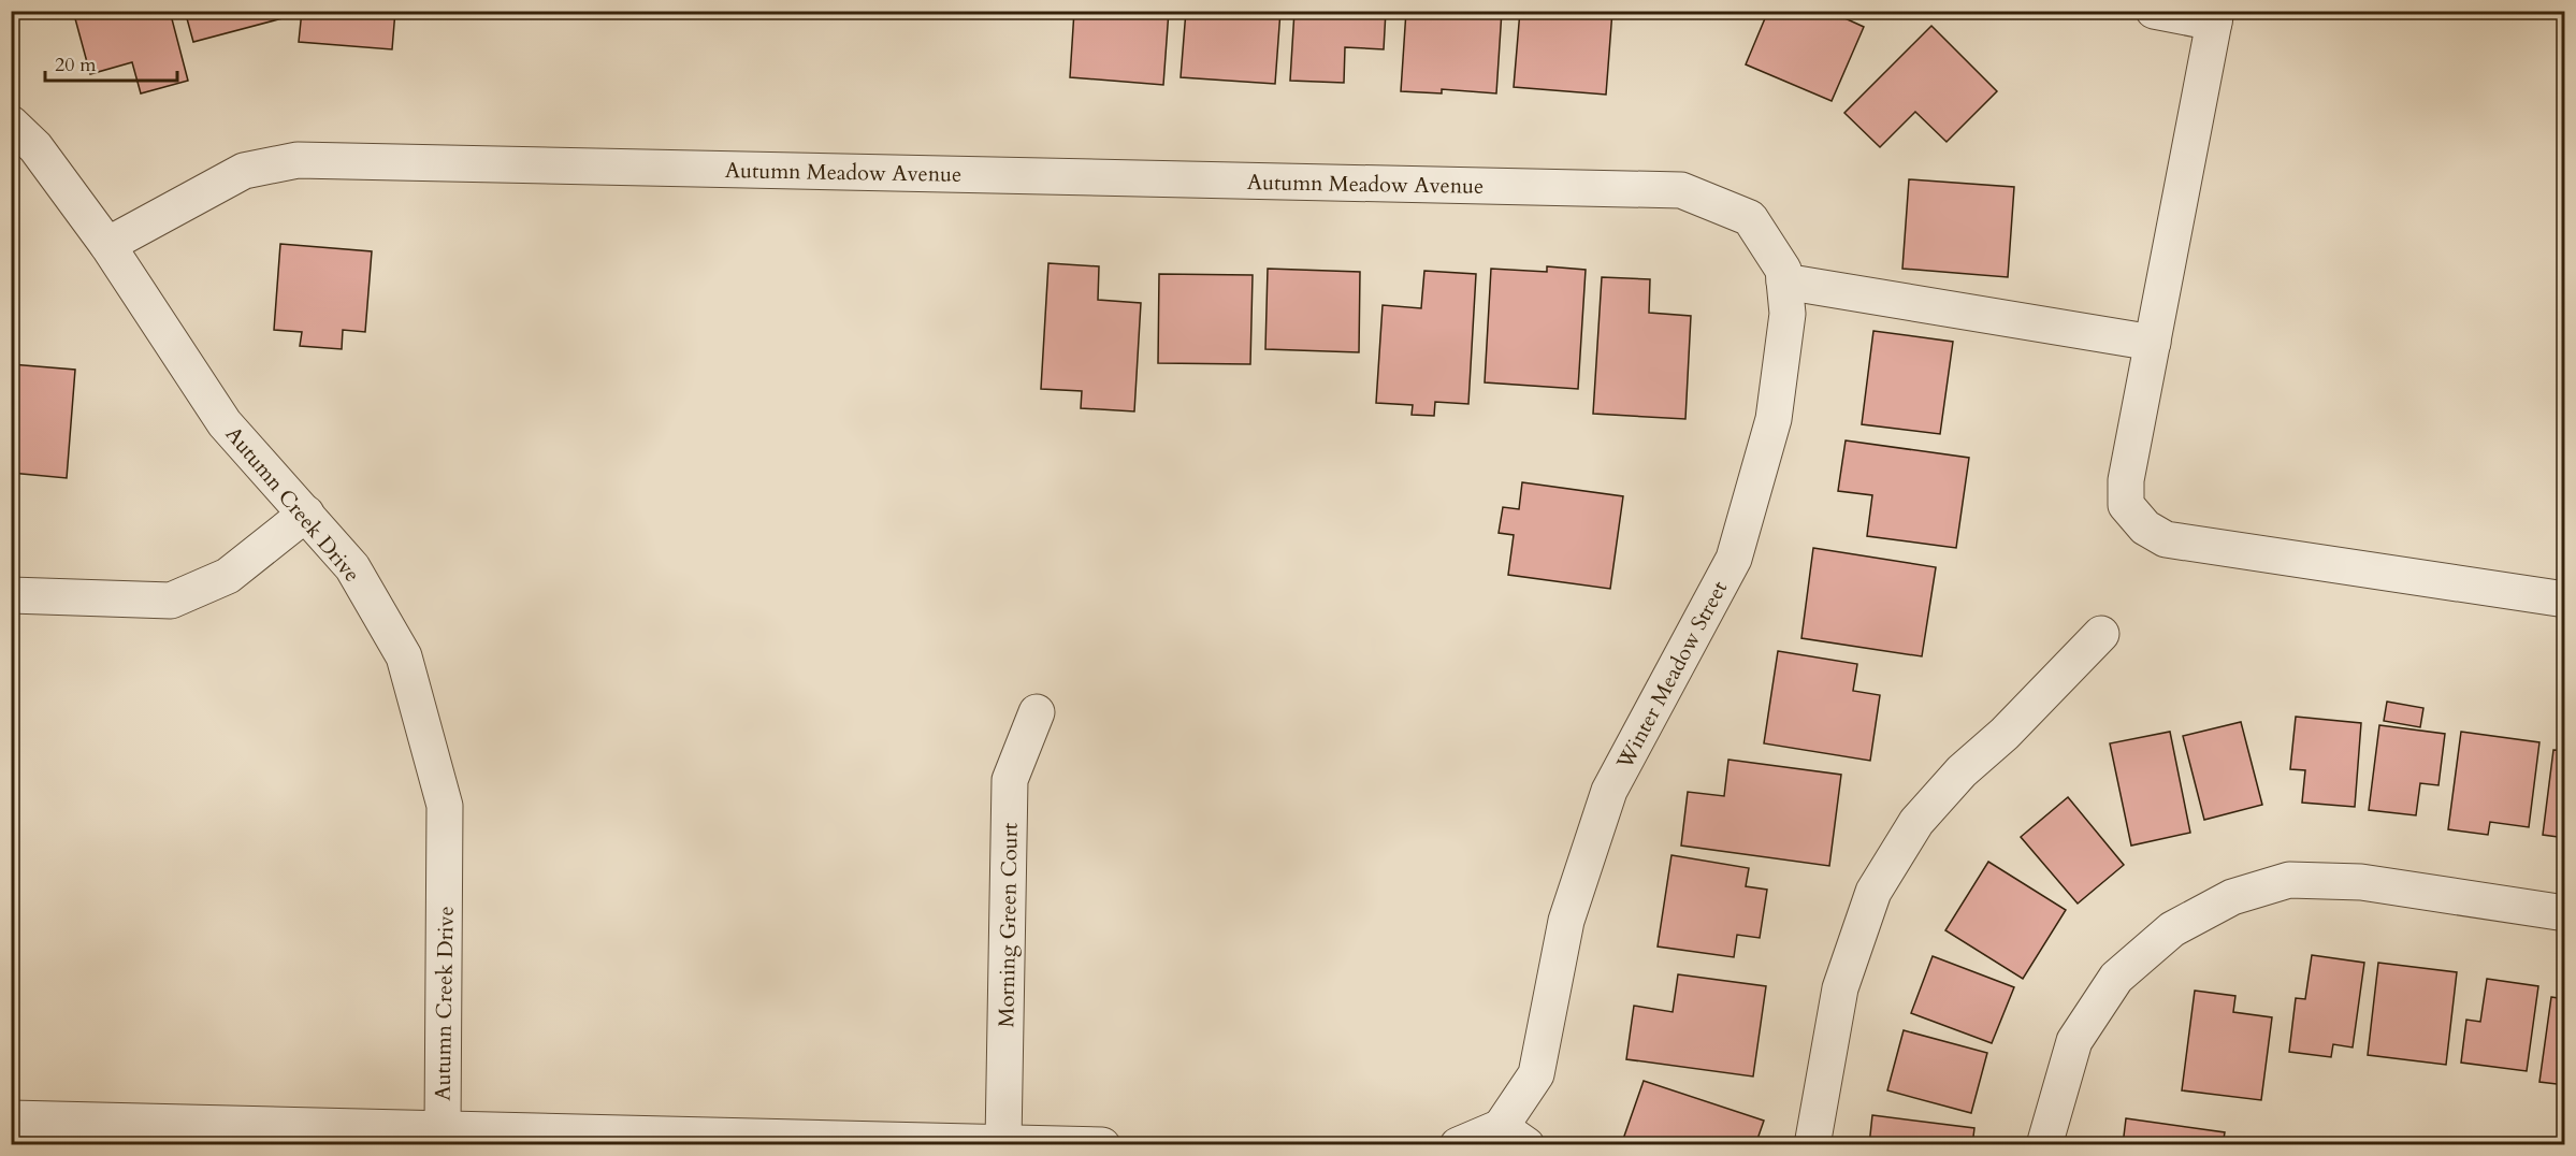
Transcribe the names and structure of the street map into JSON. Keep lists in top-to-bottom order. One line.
{"streets":{"street":["Autumn Meadow Avenue","Autumn Creek Drive","Winter Meadow Street","Morning Green Court"]},"crossings":[["Autumn Meadow Avenue","Autumn Creek Drive"],["Autumn Meadow Avenue","Winter Meadow Street"]],"scale_bar":"20 m"}
